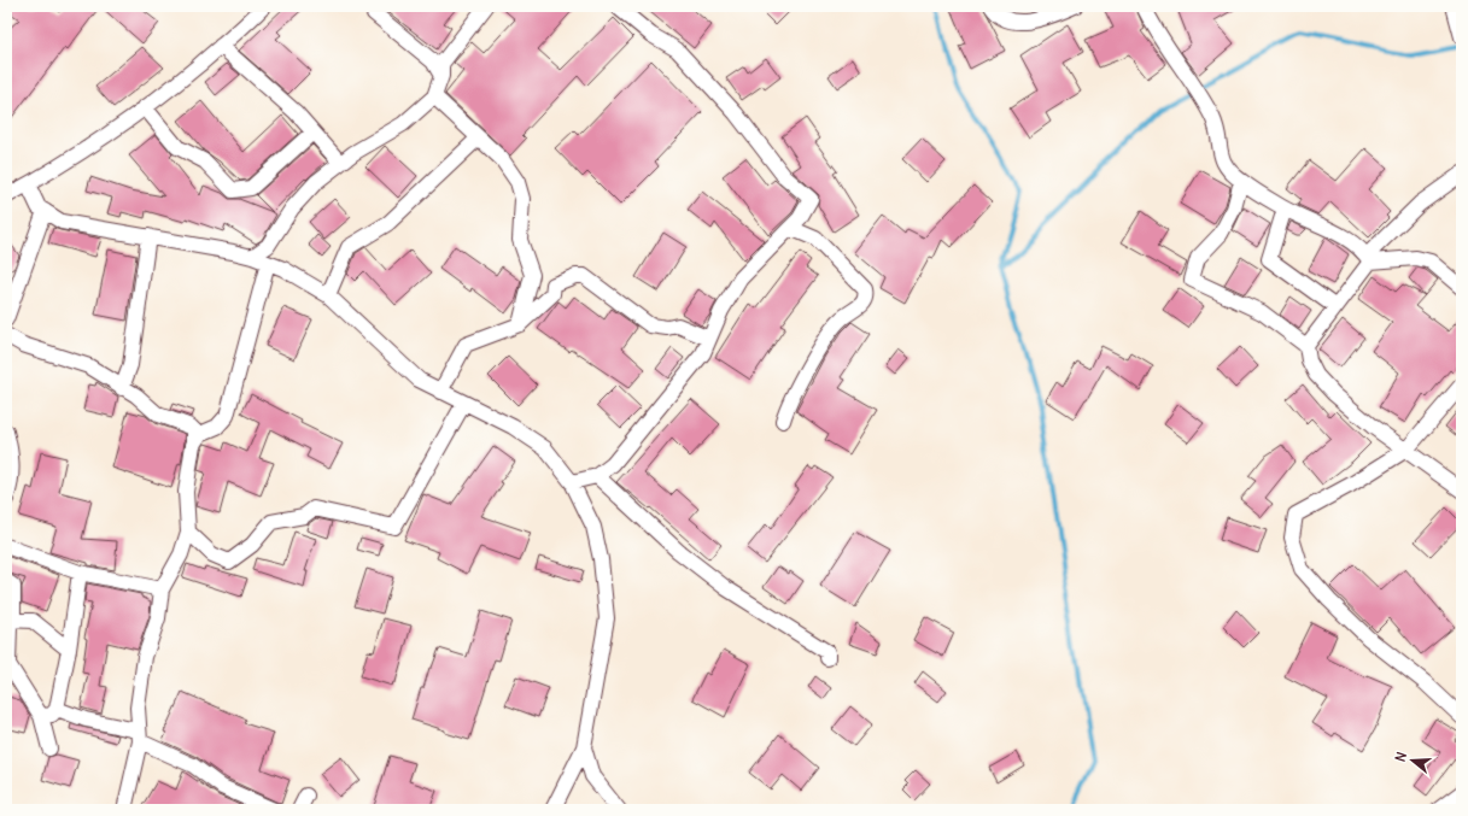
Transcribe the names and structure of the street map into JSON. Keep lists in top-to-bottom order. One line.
{"north":"left"}
